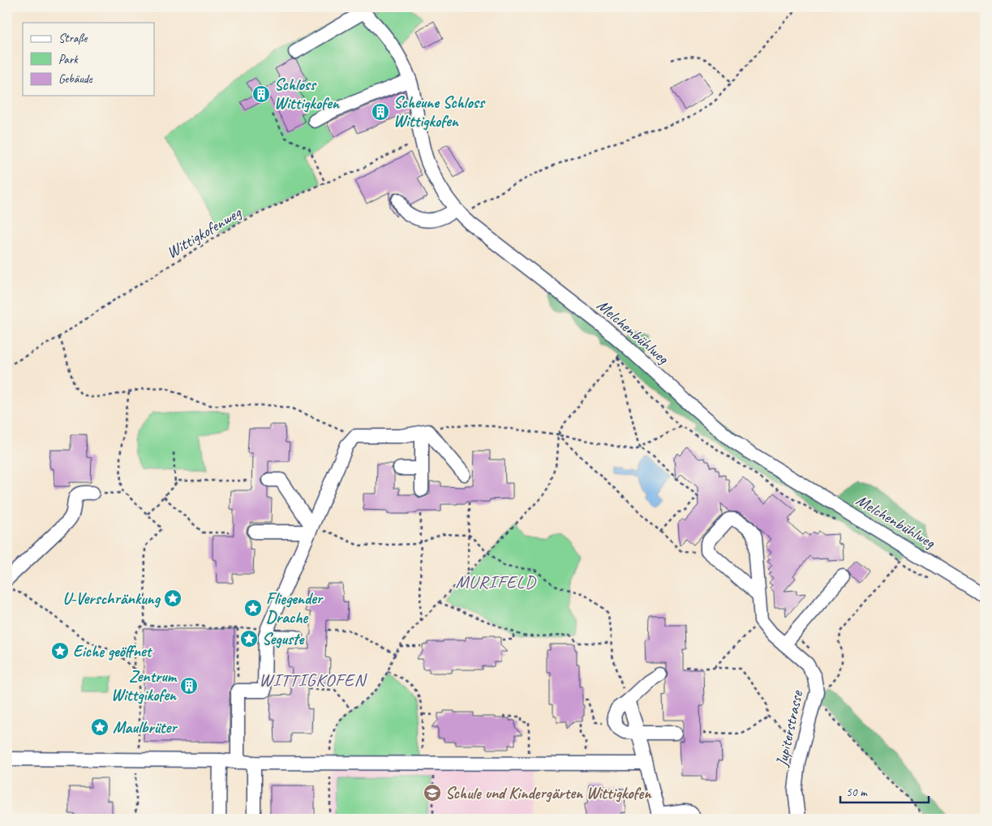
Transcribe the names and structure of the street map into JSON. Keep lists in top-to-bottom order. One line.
{"streets":{"street":["Melchenbühlweg","Jupiterstrasse"],"path":["Wittigkofenweg"]},"crossings":[["Wittigkofenweg","Melchenbühlweg"]],"districts":["MURIFELD","WITTIGKOFEN"],"places":{"building":["Schloss Wittigkofen","Scheune Schloss Wittigkofen","Zentrum Wittgikofen"],"place":["U-Verschränkung","Fliegender Drache","Seguste","Eiche geöffnet","Maulbrüter"],"school or university":["Schule und Kindergärten Wittigkofen"]},"legend":["Straße","Park","Gebäude"],"scale_bar":"50 m"}
